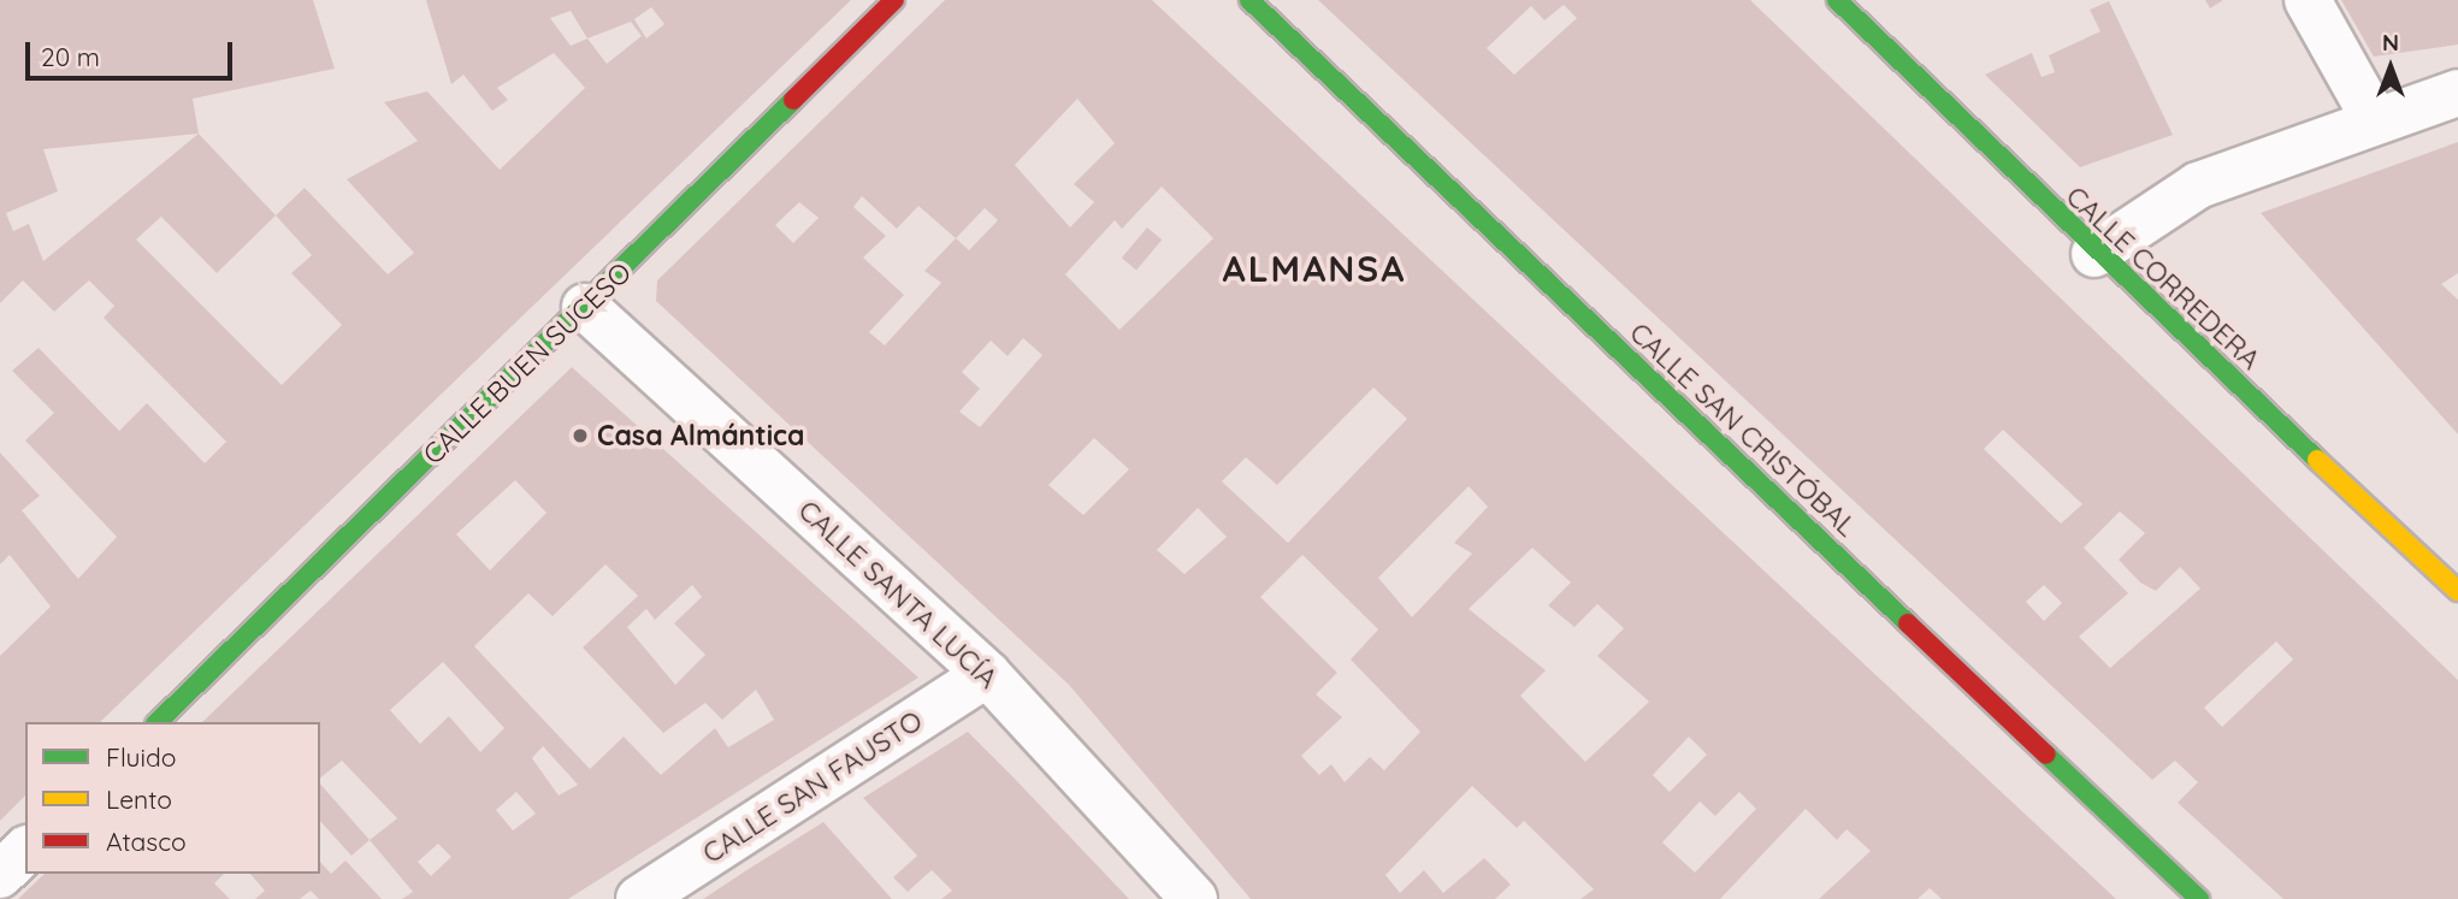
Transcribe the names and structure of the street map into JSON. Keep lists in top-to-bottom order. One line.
{"streets":{"street":["CALLE CORREDERA","CALLE BUEN SUCESO","CALLE SAN CRISTÓBAL","CALLE SANTA LUCÍA","CALLE SAN FAUSTO"]},"crossings":[["CALLE BUEN SUCESO","CALLE SANTA LUCÍA"],["CALLE SANTA LUCÍA","CALLE SAN FAUSTO"]],"districts":["ALMANSA"],"places":["Casa Almántica"],"legend":["Fluido","Lento","Atasco"],"scale_bar":"20 m","north":"top"}
